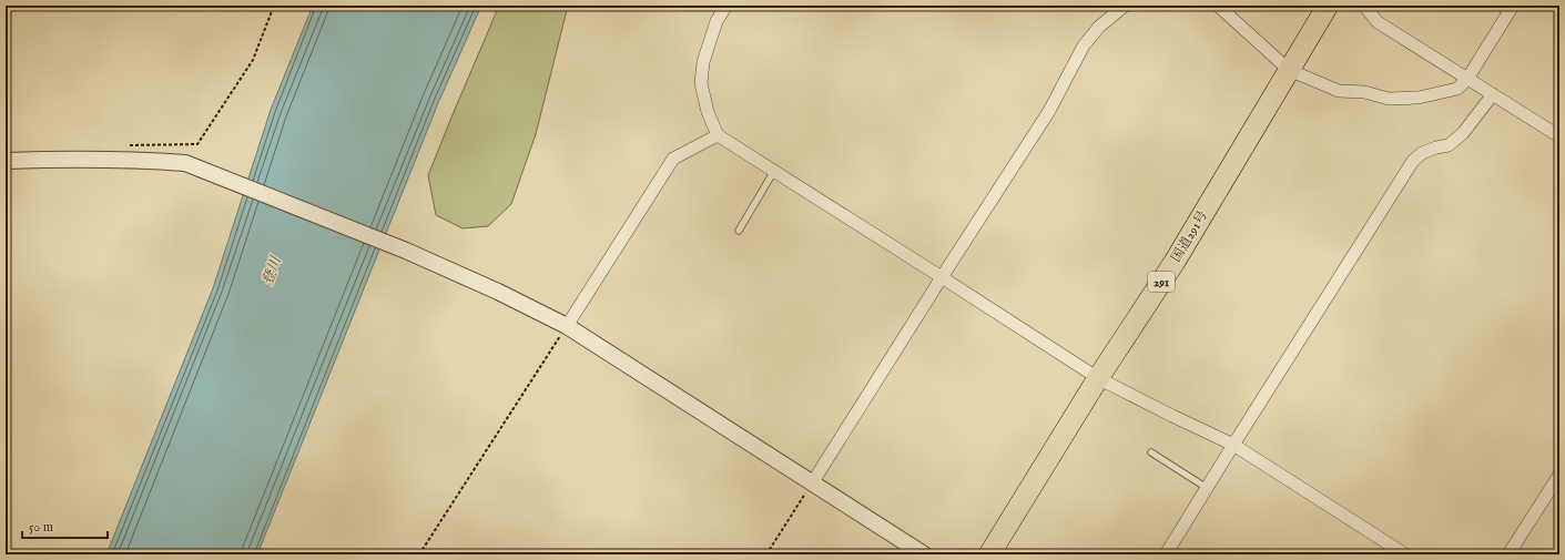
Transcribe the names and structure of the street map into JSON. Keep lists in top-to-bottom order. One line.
{"streets":{"highway":["国道291号","291"]},"water":["登川"],"scale_bar":"50 m"}
